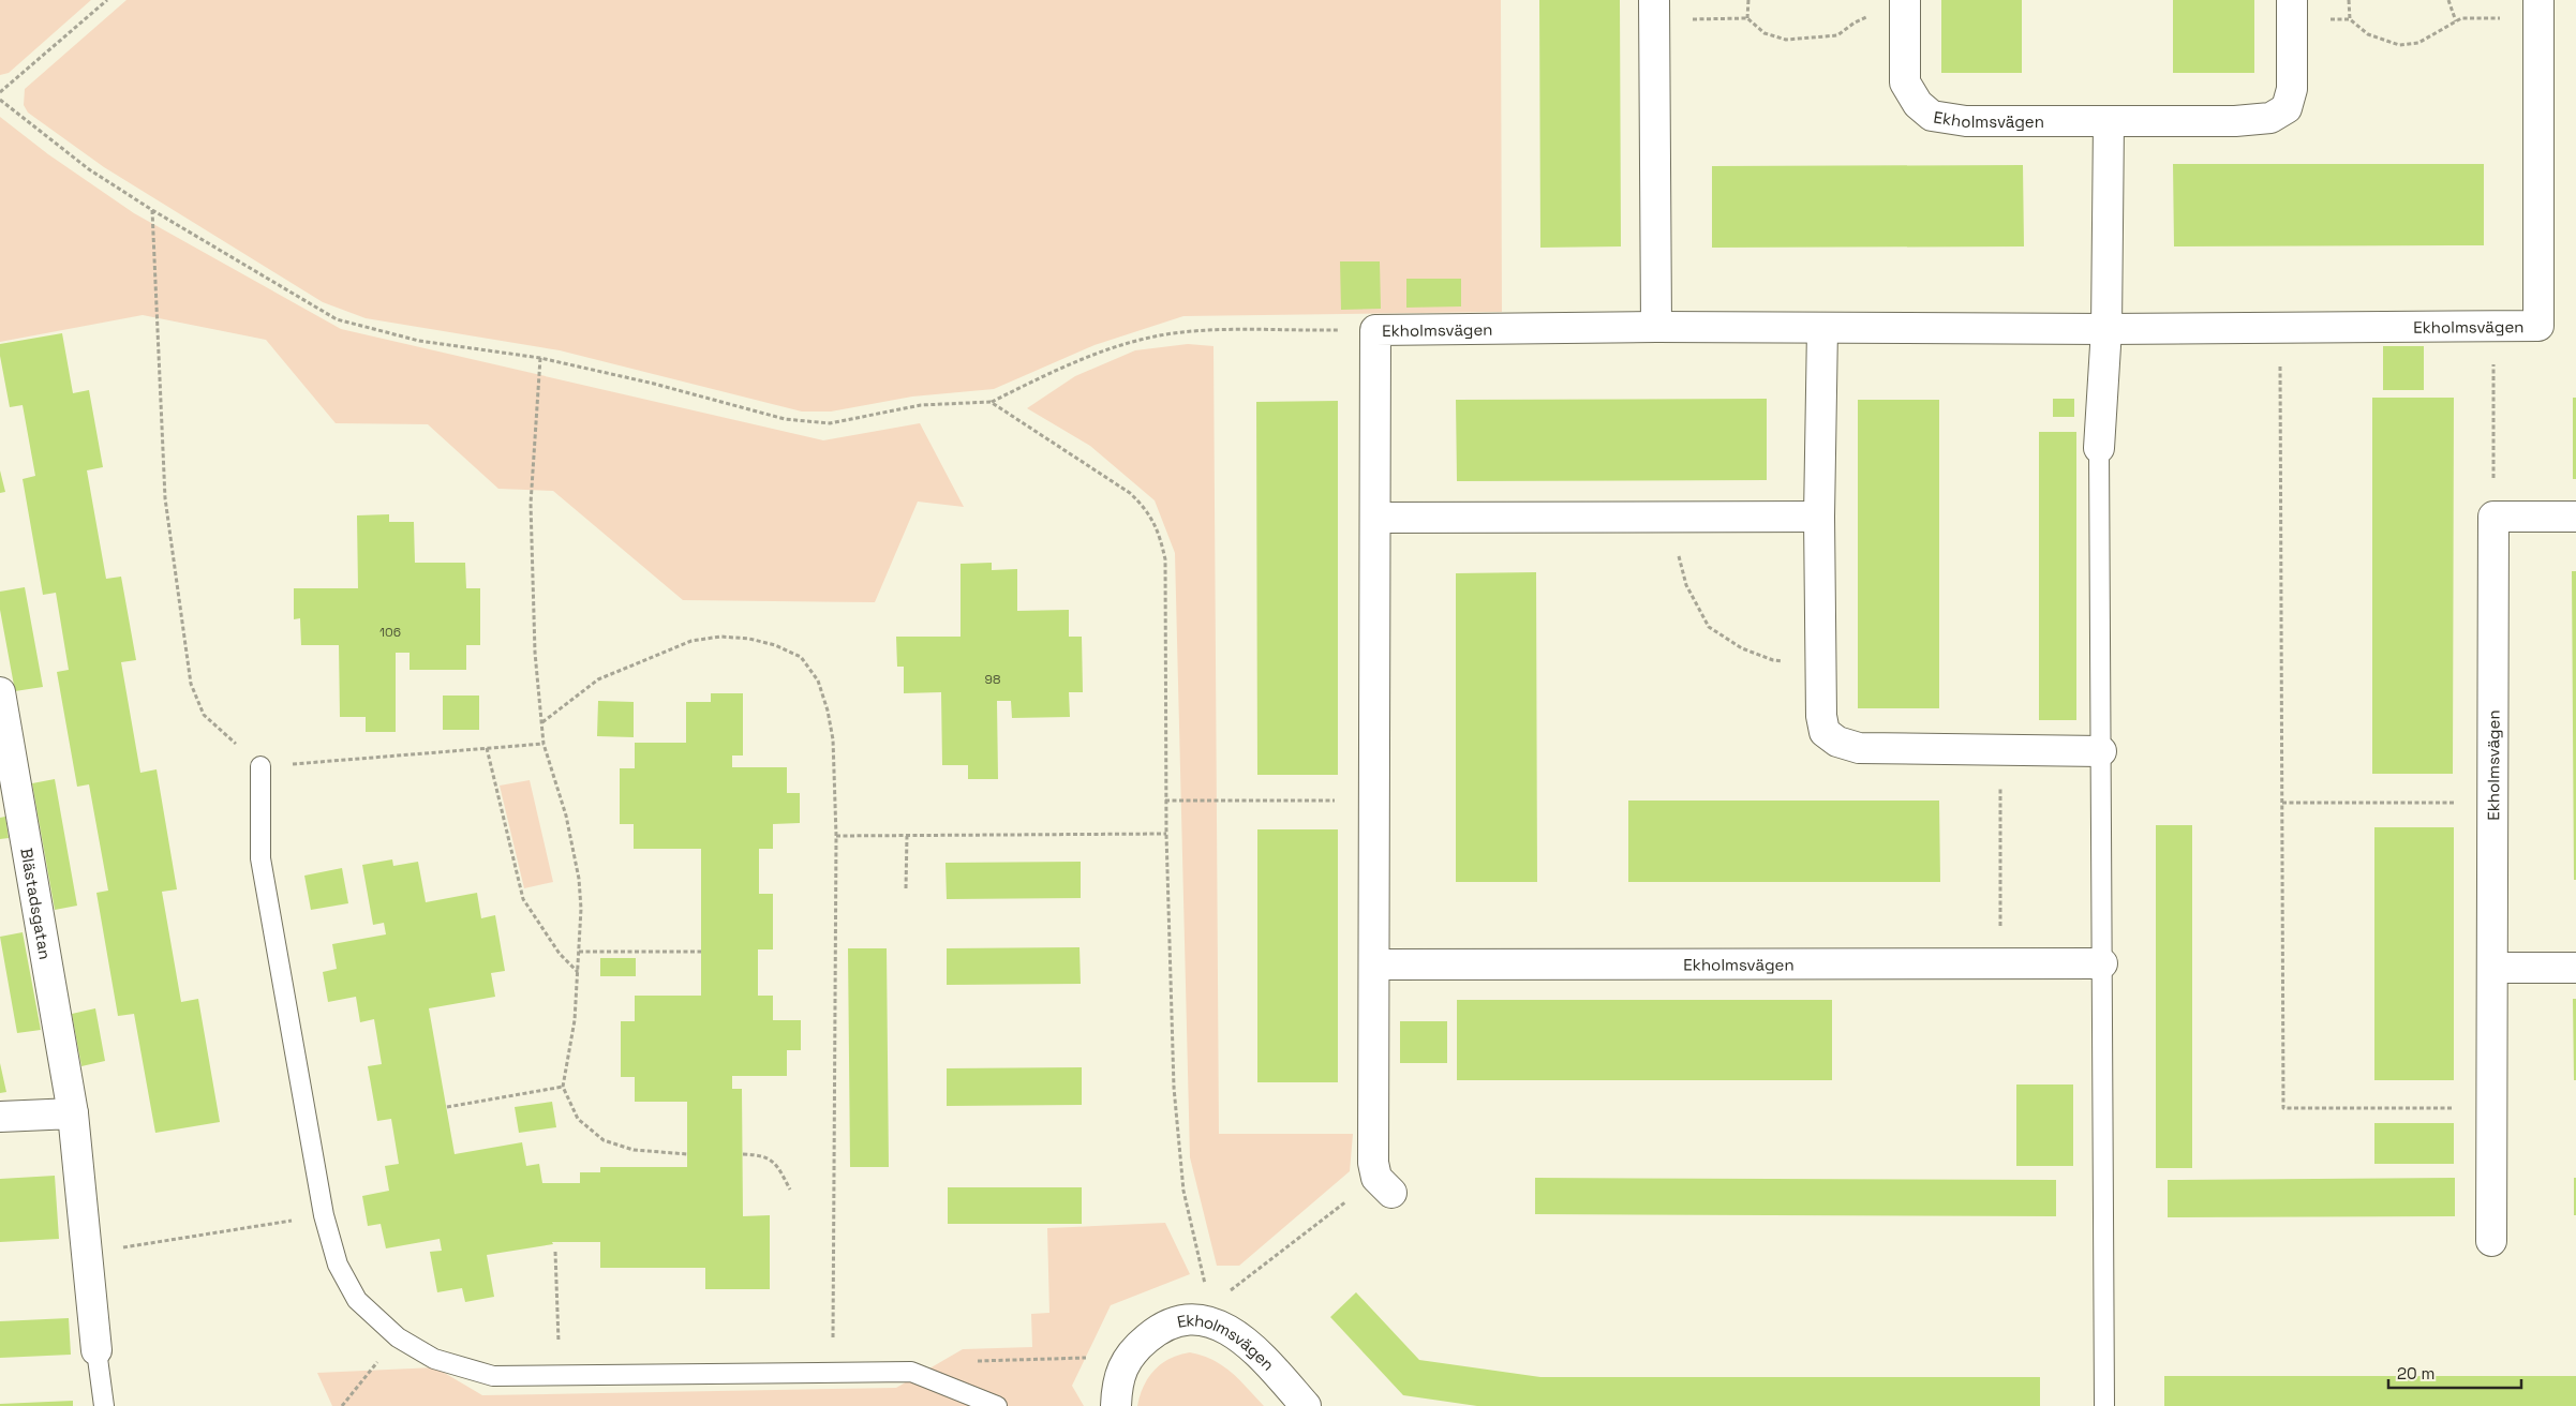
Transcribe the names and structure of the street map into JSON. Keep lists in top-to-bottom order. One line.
{"streets":{"street":["Ekholmsvägen","Blästadsgatan"]},"house_numbers":["106","98"],"scale_bar":"20 m"}
